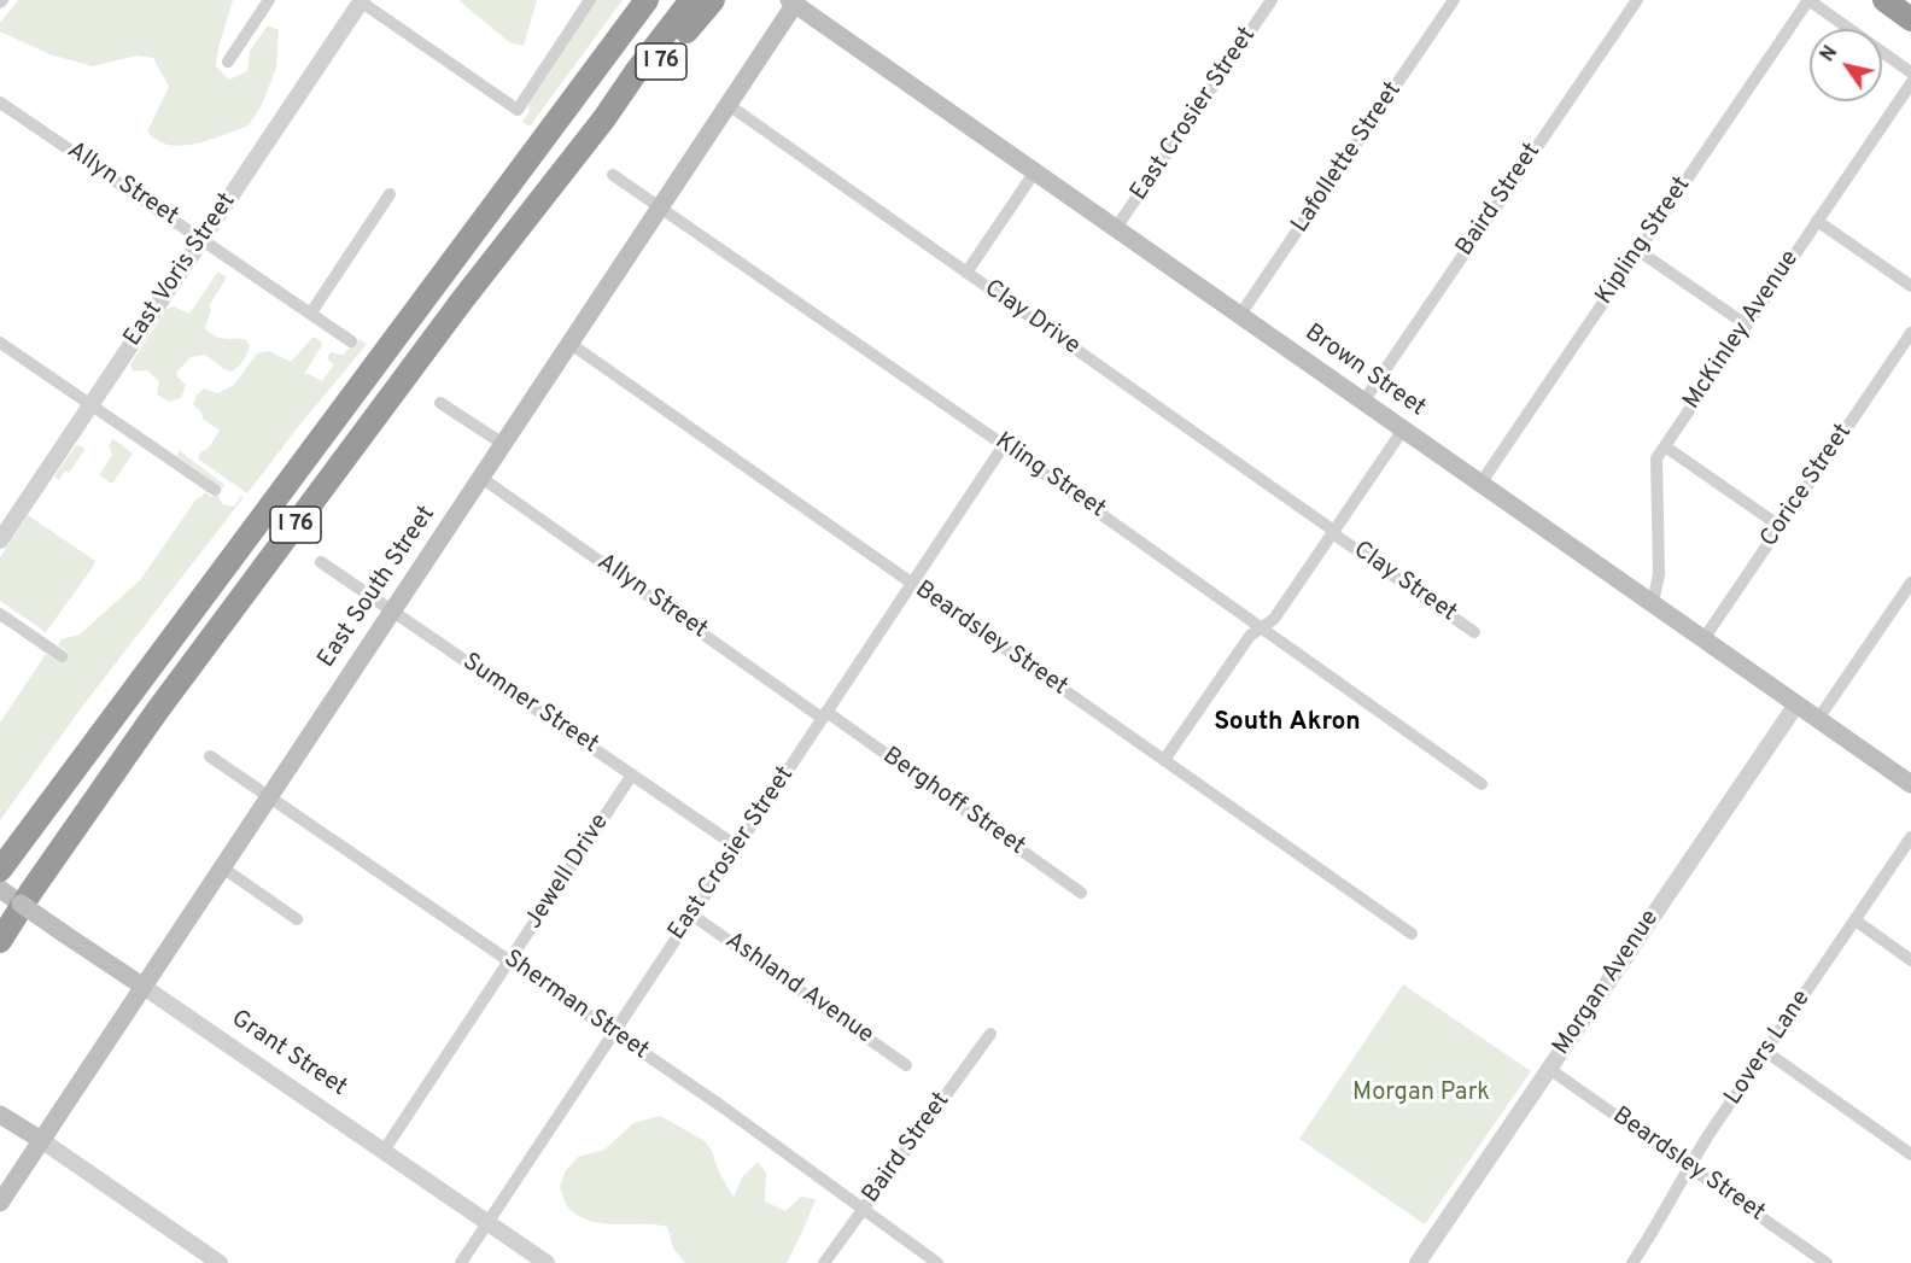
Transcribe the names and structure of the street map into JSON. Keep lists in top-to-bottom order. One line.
{"streets":{"highway":["I 76"],"main road":["Brown Street","East South Street","Grant Street"],"street":["East Crosier Street","Lafollette Street","Allyn Street","Baird Street","Kipling Street","East Voris Street","Clay Drive","McKinley Avenue","Kling Street","Corice Street","Clay Street","Beardsley Street","Sumner Street","Berghoff Street","Jewell Drive","Morgan Avenue","Ashland Avenue","Sherman Street","Lovers Lane"]},"crossings":[["East Crosier Street","Allyn Street"],["East Crosier Street","Brown Street"],["East Crosier Street","Kling Street"],["East Crosier Street","Beardsley Street"],["East Crosier Street","Sumner Street"],["East Crosier Street","Berghoff Street"],["East Crosier Street","Ashland Avenue"],["East Crosier Street","Sherman Street"],["East Crosier Street","Grant Street"],["Lafollette Street","Brown Street"],["Allyn Street","East Voris Street"],["Allyn Street","East South Street"],["Allyn Street","Berghoff Street"],["Baird Street","Brown Street"],["Baird Street","Sherman Street"],["Kipling Street","Brown Street"],["Clay Drive","Clay Street"],["Clay Drive","East South Street"],["McKinley Avenue","Brown Street"],["Brown Street","Corice Street"],["Brown Street","East South Street"],["Brown Street","Morgan Avenue"],["Kling Street","East South Street"],["East South Street","Beardsley Street"],["East South Street","Sumner Street"],["East South Street","Sherman Street"],["East South Street","Grant Street"],["Beardsley Street","Morgan Avenue"],["Beardsley Street","Lovers Lane"],["Sumner Street","Jewell Drive"],["Jewell Drive","Sherman Street"],["Jewell Drive","Grant Street"]],"districts":["South Akron"],"parks":["Morgan Park"],"north":"top left"}
